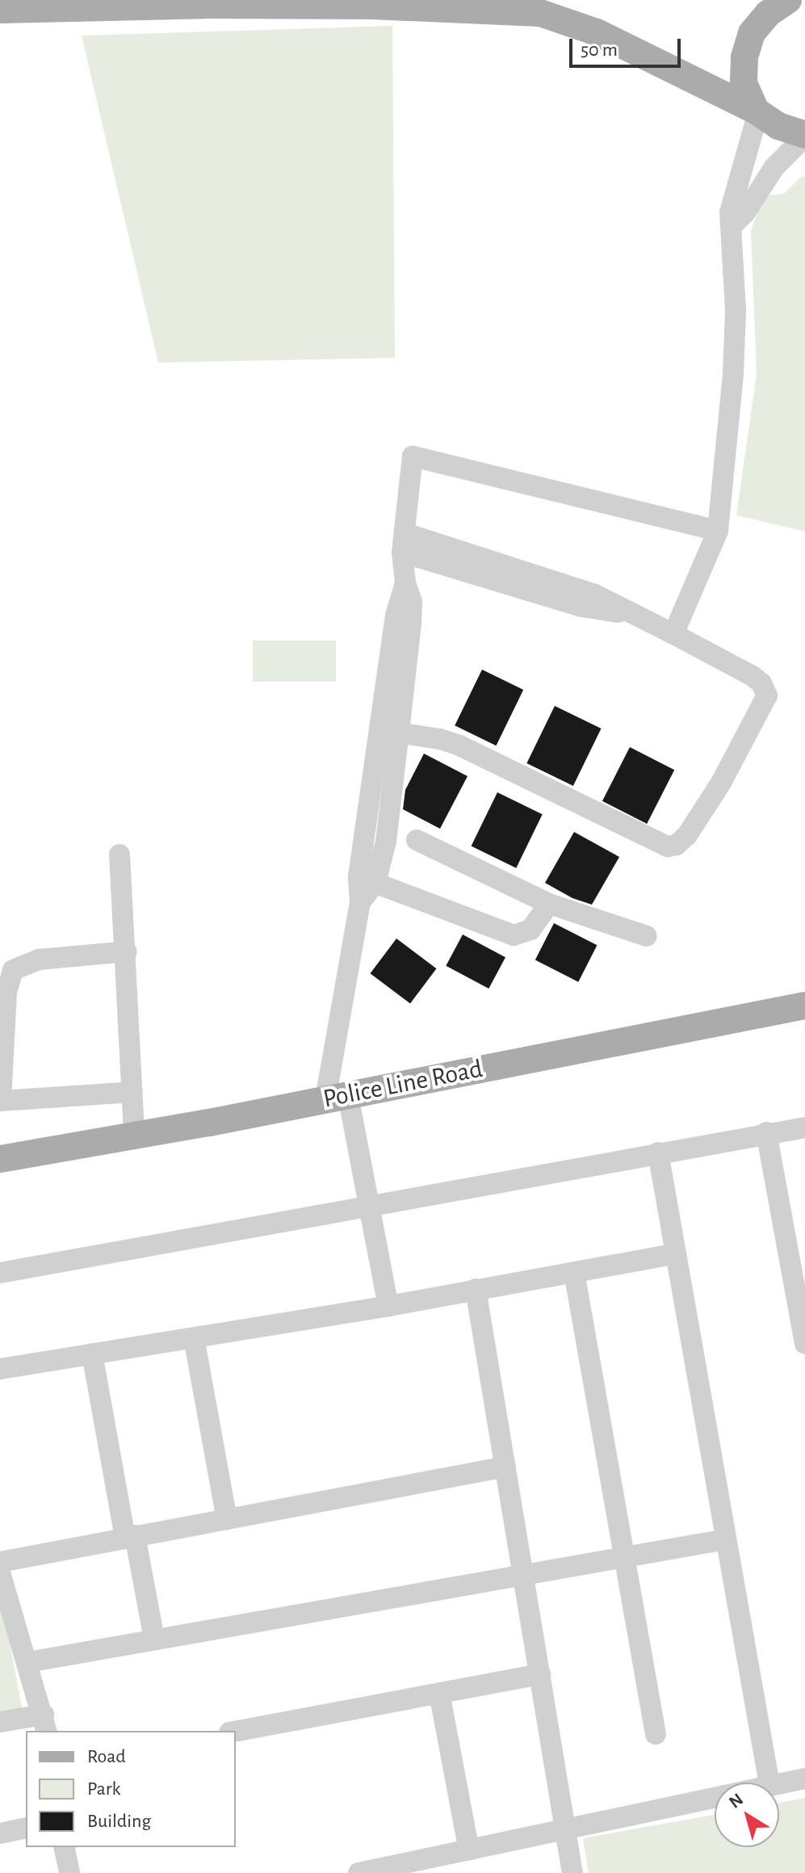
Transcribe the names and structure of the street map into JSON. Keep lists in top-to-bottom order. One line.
{"streets":{"main road":["Police Line Road"]},"legend":["Road","Park","Building"],"scale_bar":"50 m","north":"top left"}
